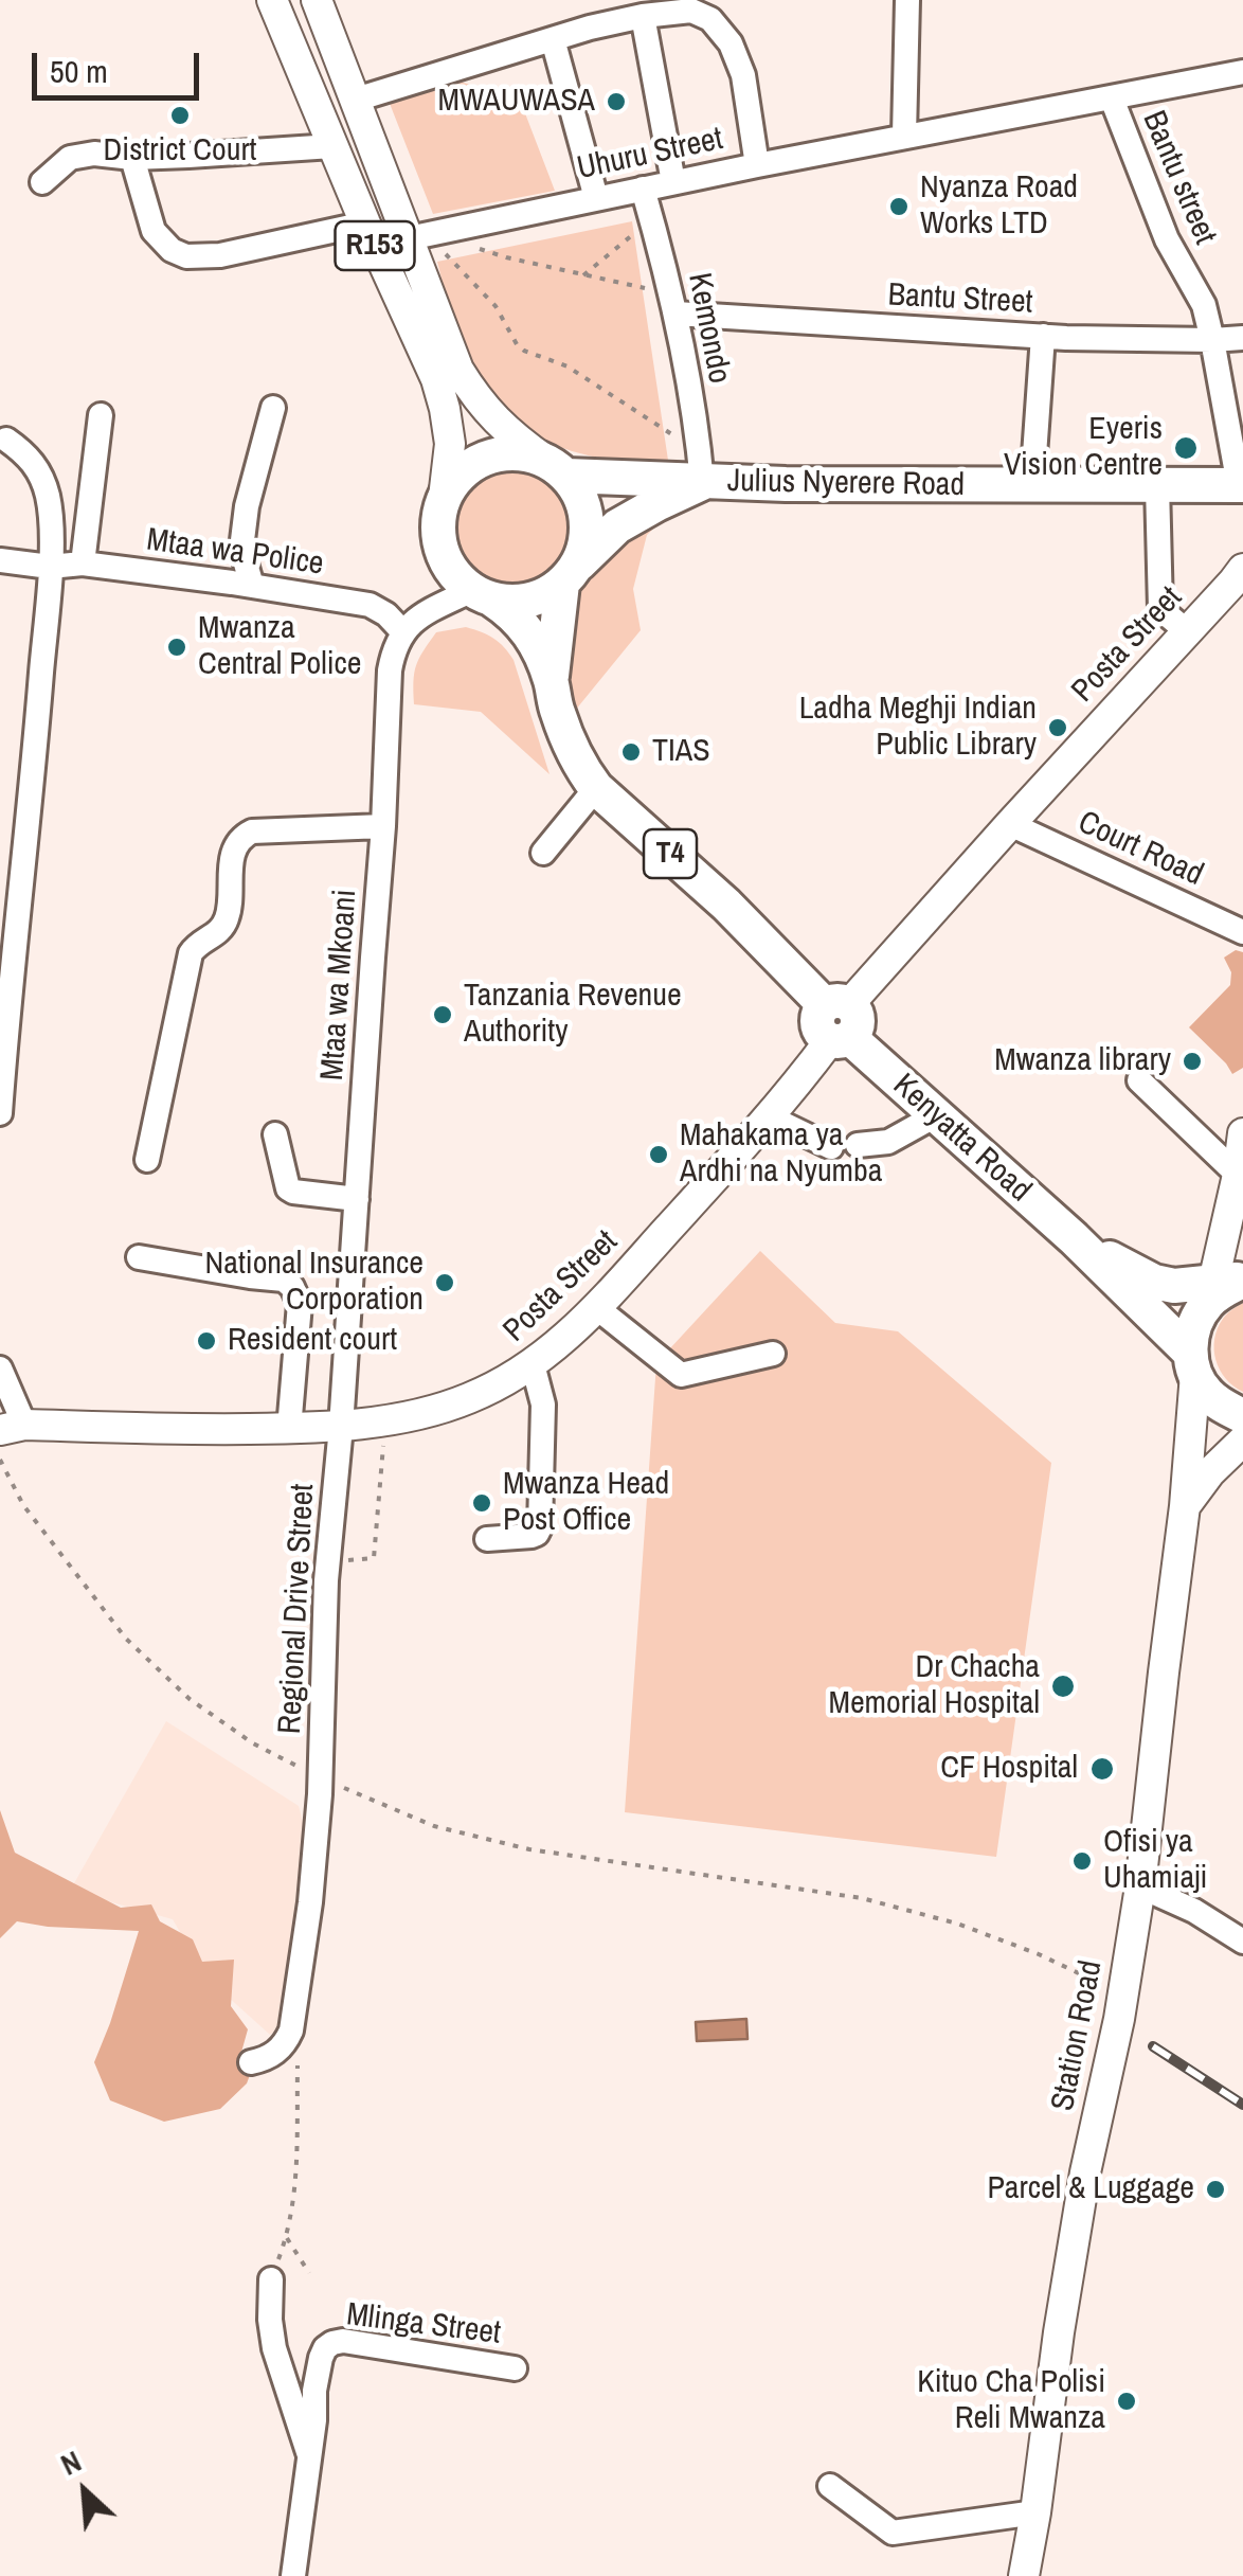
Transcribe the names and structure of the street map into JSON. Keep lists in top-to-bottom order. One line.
{"streets":{"highway":["Julius Nyerere Road","T4","Kenyatta Road"],"main road":["R153","Posta Street","Station Road"],"street":["Uhuru Street","Bantu street","Bantu Street","Kemondo","Mtaa wa Police","Court Road","Mtaa wa Mkoani","Regional Drive Street","Mlinga Street"]},"crossings":[["Uhuru Street","Bantu street"],["Uhuru Street","R153"],["Uhuru Street","Kemondo"],["Bantu street","Bantu Street"],["Bantu street","Julius Nyerere Road"],["R153","Julius Nyerere Road"],["R153","Kenyatta Road"],["Bantu Street","Kemondo"],["Kemondo","Julius Nyerere Road"],["Julius Nyerere Road","Kenyatta Road"],["Mtaa wa Police","Mtaa wa Mkoani"],["Posta Street","Court Road"],["Posta Street","Mtaa wa Mkoani"],["Posta Street","Kenyatta Road"],["Posta Street","Regional Drive Street"],["T4","Kenyatta Road"],["T4","Station Road"],["Mtaa wa Mkoani","Regional Drive Street"],["Kenyatta Road","Station Road"]],"places":["MWAUWASA","District Court","Nyanza Road Works LTD","Eyeris Vision Centre","Mwanza Central Police","Ladha Meghji Indian Public Library","TIAS","Tanzania Revenue Authority","Mwanza library","Mahakama ya Ardhi na Nyumba","National Insurance Corporation","Resident court","Mwanza Head Post Office","Dr Chacha Memorial Hospital","CF Hospital","Ofisi ya Uhamiaji","Parcel & Luggage","Kituo Cha Polisi Reli Mwanza"],"scale_bar":"50 m","north":"top left"}
